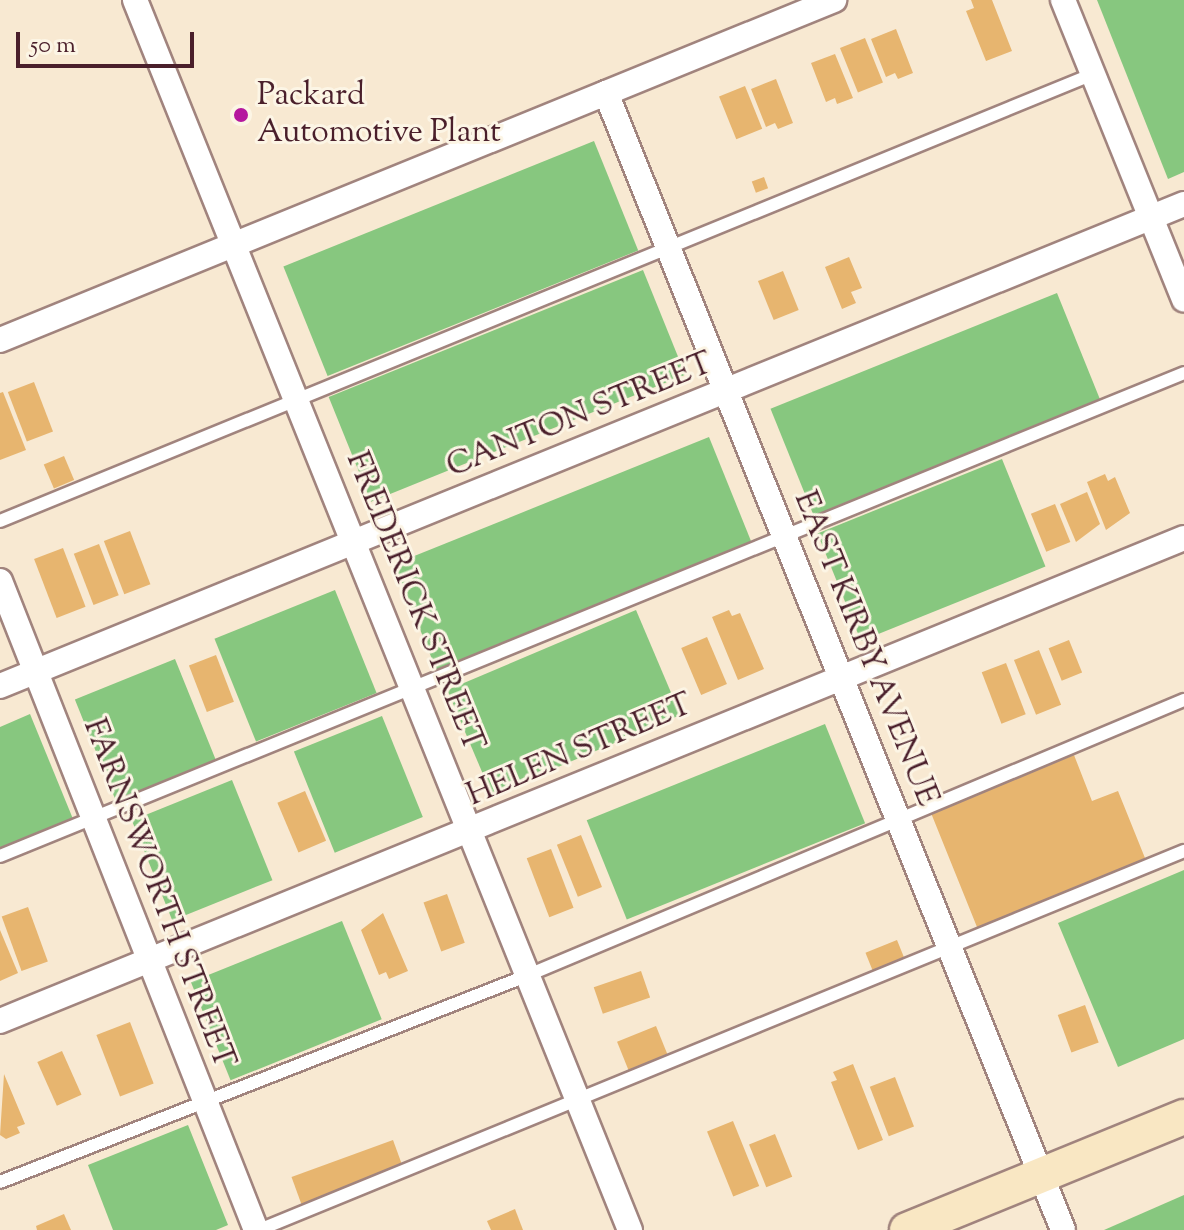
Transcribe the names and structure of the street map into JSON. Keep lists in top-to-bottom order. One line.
{"streets":{"street":["CANTON STREET","FREDERICK STREET","EAST KIRBY AVENUE","HELEN STREET","FARNSWORTH STREET"]},"crossings":[["CANTON STREET","FREDERICK STREET"],["CANTON STREET","EAST KIRBY AVENUE"],["CANTON STREET","FARNSWORTH STREET"],["FREDERICK STREET","HELEN STREET"],["EAST KIRBY AVENUE","HELEN STREET"],["HELEN STREET","FARNSWORTH STREET"]],"places":["Packard Automotive Plant"],"scale_bar":"50 m"}
